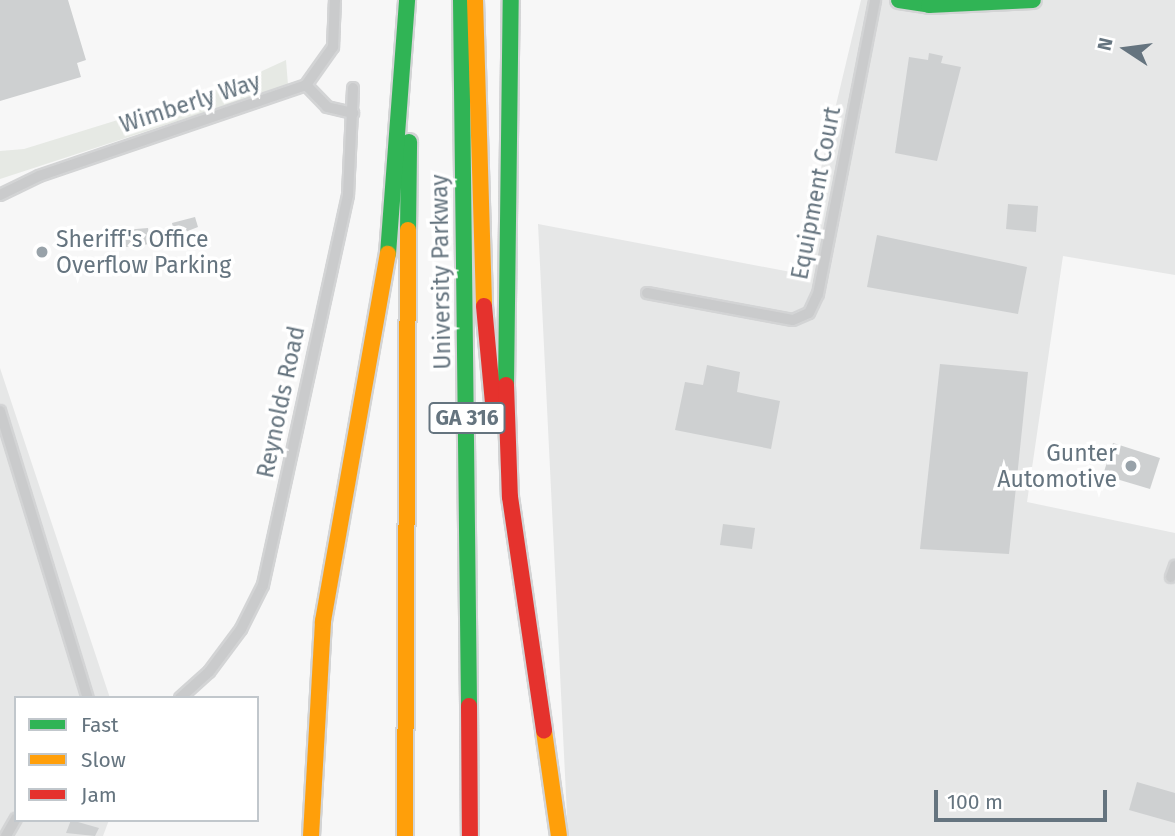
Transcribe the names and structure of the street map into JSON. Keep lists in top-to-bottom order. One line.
{"streets":{"main road":["University Parkway","GA 316"],"street":["Wimberly Way","Equipment Court","Reynolds Road"]},"places":["Sheriff's Office Overflow Parking","Gunter Automotive"],"legend":["Fast","Slow","Jam"],"scale_bar":"100 m","north":"left"}
